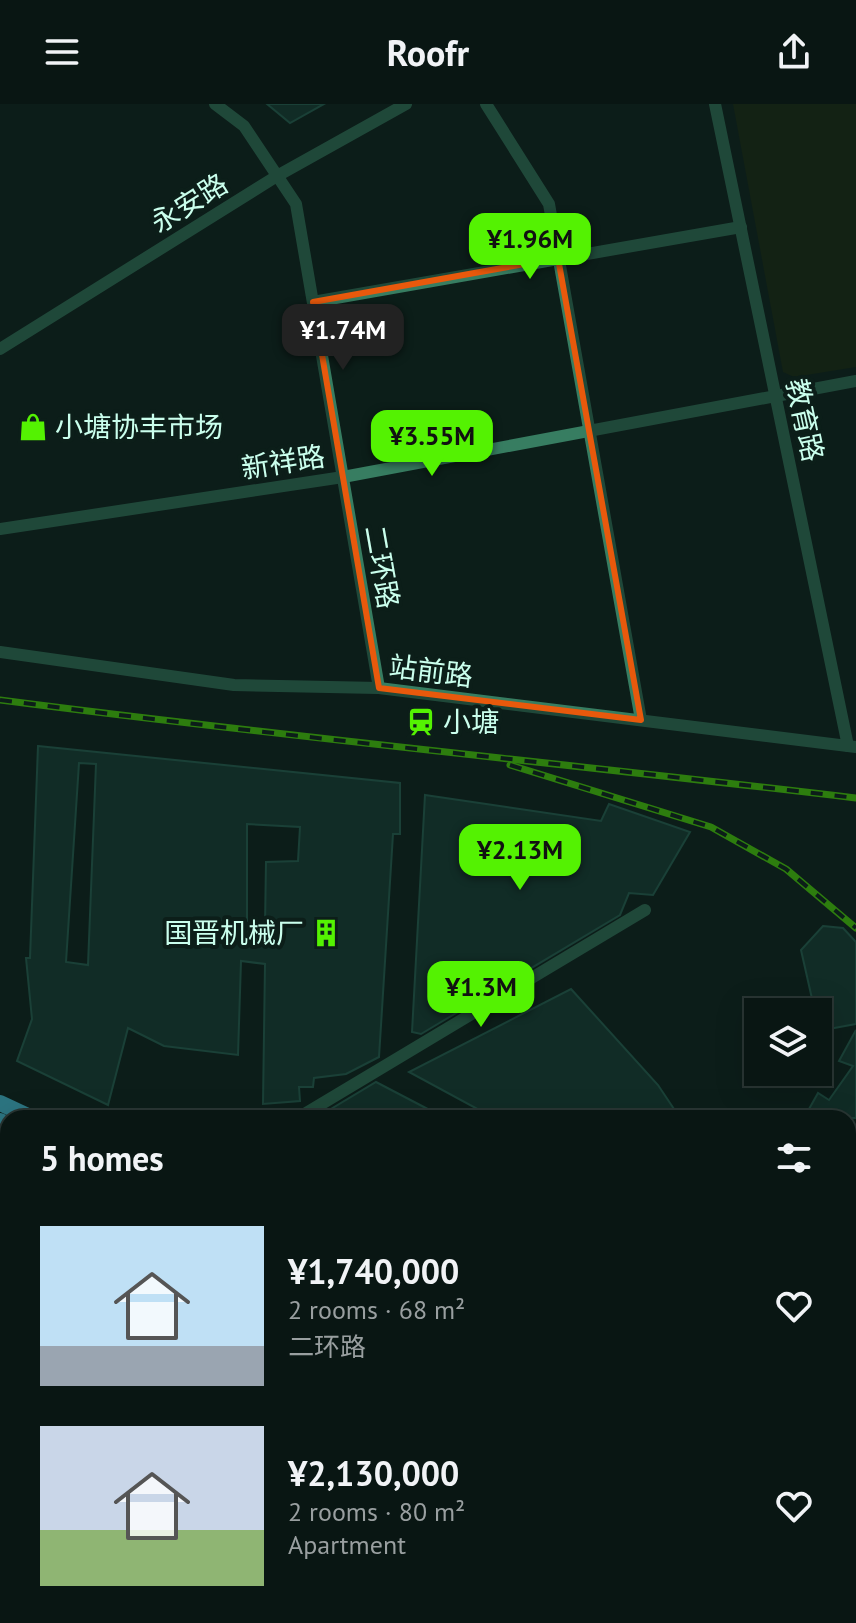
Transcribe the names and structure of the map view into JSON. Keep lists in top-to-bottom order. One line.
{"streets":{"street":["永安路","教育路","新祥路","二环路","站前路"]},"crossings":[["永安路","二环路"],["教育路","新祥路"],["教育路","站前路"],["新祥路","二环路"],["二环路","站前路"]],"places":{"shop":["小塘协丰市场"],"station":["小塘"],"building":["国晋机械厂"]},"page":{"header":"Roofr","price":["¥1.96M","¥1.74M","¥3.55M","¥2.13M","¥1.3M"],"heading":"5 homes","list":[{"name":"¥1,740,000","note":"2 rooms · 68 m² · 二环路"},{"name":"¥2,130,000","note":"2 rooms · 80 m² · Apartment"}]}}
